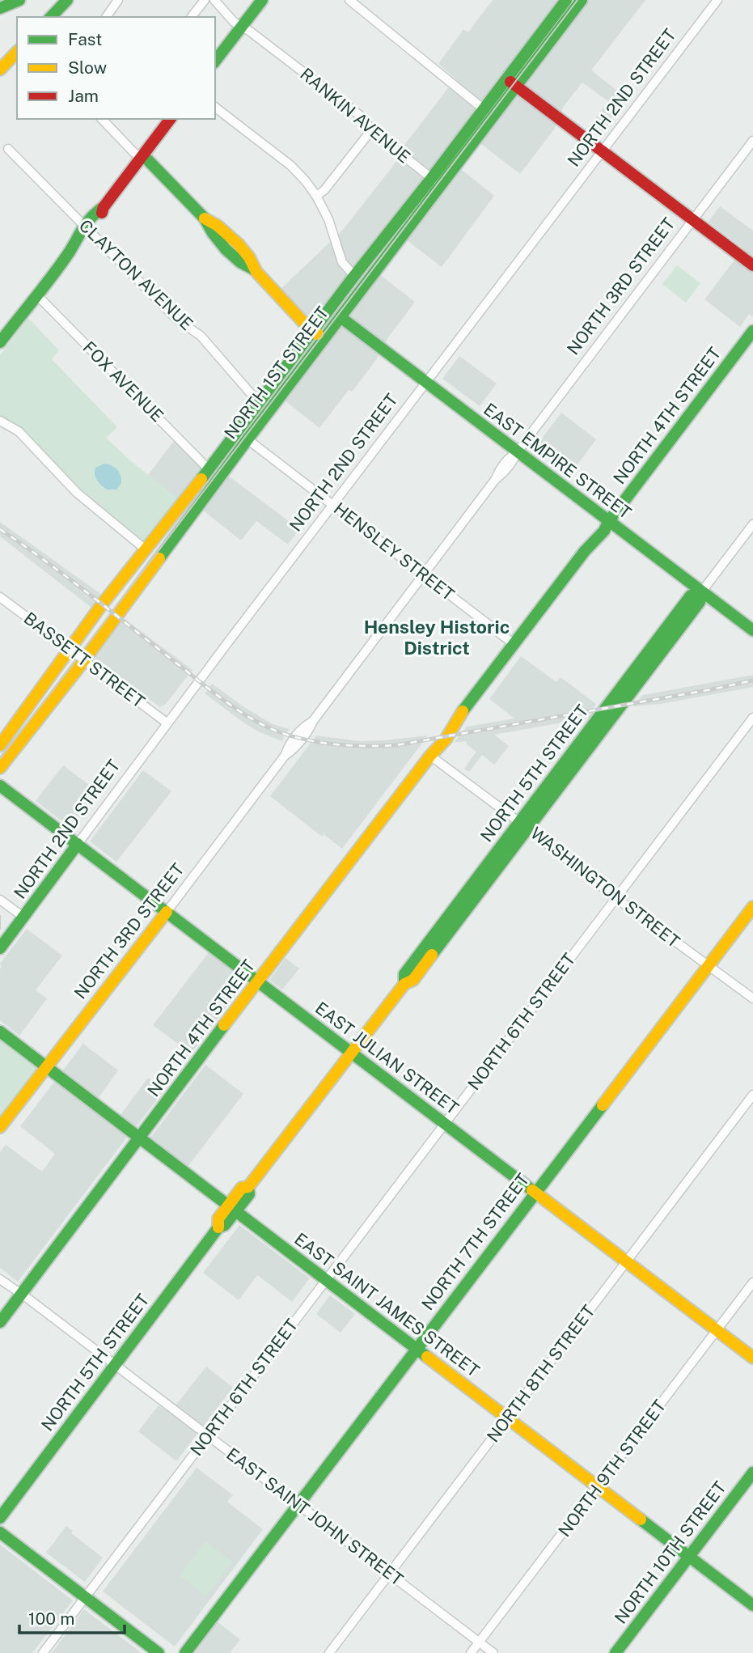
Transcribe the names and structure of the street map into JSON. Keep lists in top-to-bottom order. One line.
{"streets":{"main road":["NORTH 2ND STREET","NORTH 3RD STREET","NORTH 1ST STREET","NORTH 4TH STREET","EAST EMPIRE STREET","NORTH 5TH STREET","EAST JULIAN STREET","NORTH 7TH STREET","EAST SAINT JAMES STREET","NORTH 10TH STREET"],"street":["RANKIN AVENUE","CLAYTON AVENUE","FOX AVENUE","HENSLEY STREET","BASSETT STREET","WASHINGTON STREET","NORTH 6TH STREET","NORTH 8TH STREET","NORTH 9TH STREET","EAST SAINT JOHN STREET"]},"crossings":[["NORTH 2ND STREET","EAST EMPIRE STREET"],["NORTH 2ND STREET","HENSLEY STREET"],["NORTH 2ND STREET","BASSETT STREET"],["NORTH 2ND STREET","EAST JULIAN STREET"],["RANKIN AVENUE","NORTH 1ST STREET"],["CLAYTON AVENUE","NORTH 1ST STREET"],["NORTH 3RD STREET","EAST EMPIRE STREET"],["NORTH 3RD STREET","HENSLEY STREET"],["NORTH 3RD STREET","EAST JULIAN STREET"],["NORTH 3RD STREET","EAST SAINT JAMES STREET"],["NORTH 1ST STREET","FOX AVENUE"],["NORTH 1ST STREET","EAST EMPIRE STREET"],["NORTH 1ST STREET","HENSLEY STREET"],["NORTH 1ST STREET","BASSETT STREET"],["NORTH 4TH STREET","EAST EMPIRE STREET"],["NORTH 4TH STREET","HENSLEY STREET"],["NORTH 4TH STREET","WASHINGTON STREET"],["NORTH 4TH STREET","EAST JULIAN STREET"],["NORTH 4TH STREET","EAST SAINT JAMES STREET"],["NORTH 4TH STREET","EAST SAINT JOHN STREET"],["EAST EMPIRE STREET","NORTH 5TH STREET"],["NORTH 5TH STREET","WASHINGTON STREET"],["NORTH 5TH STREET","EAST JULIAN STREET"],["NORTH 5TH STREET","EAST SAINT JAMES STREET"],["NORTH 5TH STREET","EAST SAINT JOHN STREET"],["WASHINGTON STREET","NORTH 6TH STREET"],["WASHINGTON STREET","NORTH 7TH STREET"],["NORTH 6TH STREET","EAST JULIAN STREET"],["NORTH 6TH STREET","EAST SAINT JAMES STREET"],["NORTH 6TH STREET","EAST SAINT JOHN STREET"],["EAST JULIAN STREET","NORTH 7TH STREET"],["EAST JULIAN STREET","NORTH 8TH STREET"],["EAST JULIAN STREET","NORTH 9TH STREET"],["NORTH 7TH STREET","EAST SAINT JAMES STREET"],["NORTH 7TH STREET","EAST SAINT JOHN STREET"],["EAST SAINT JAMES STREET","NORTH 8TH STREET"],["EAST SAINT JAMES STREET","NORTH 9TH STREET"],["EAST SAINT JAMES STREET","NORTH 10TH STREET"],["NORTH 8TH STREET","EAST SAINT JOHN STREET"],["NORTH 9TH STREET","EAST SAINT JOHN STREET"]],"districts":["Hensley Historic District"],"legend":["Fast","Slow","Jam"],"scale_bar":"100 m"}
